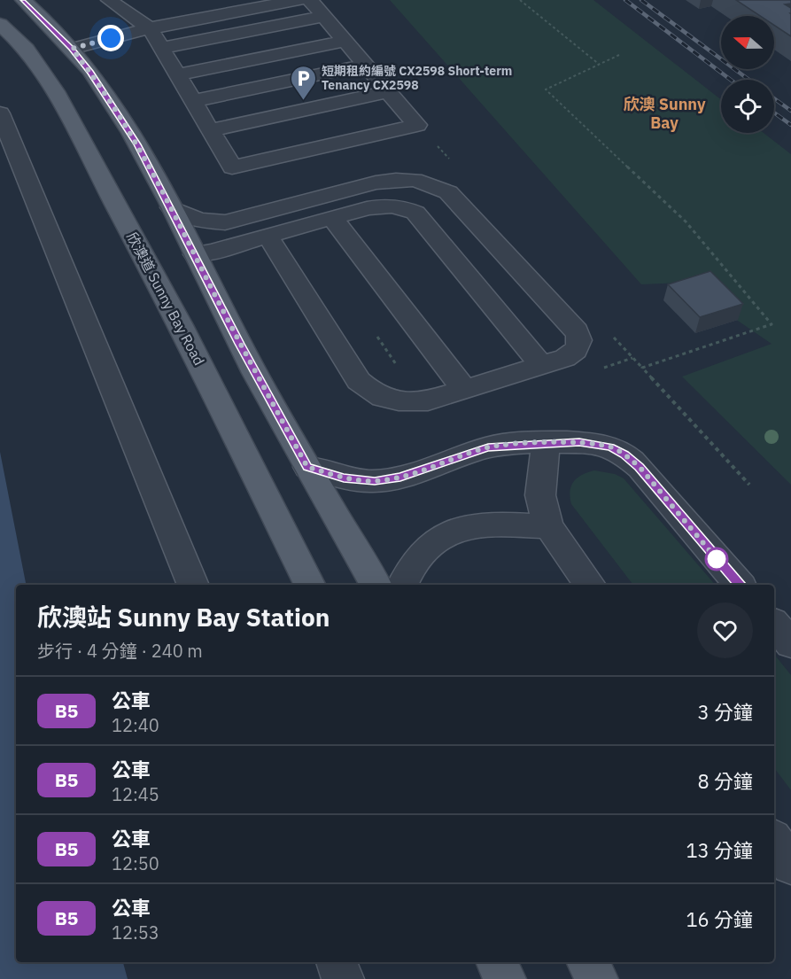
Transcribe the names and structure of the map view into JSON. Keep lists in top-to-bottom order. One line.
{"streets":{"main road":["欣澳道 Sunny Bay Road"]},"districts":["欣澳 Sunny Bay"],"places":{"parking":["短期租約編號 CX2598 Short-term Tenancy CX2598"]},"lines":["bus line B5"],"north":"left","page":{"heading":["欣澳站 Sunny Bay Station","步行 · 4 分鐘 · 240 m"],"list":[{"mark":"B5","name":"公車","note":"12:40","value":"3 分鐘"},{"mark":"B5","name":"公車","note":"12:45","value":"8 分鐘"},{"mark":"B5","name":"公車","note":"12:50","value":"13 分鐘"},{"mark":"B5","name":"公車","note":"12:53","value":"16 分鐘"}]}}
